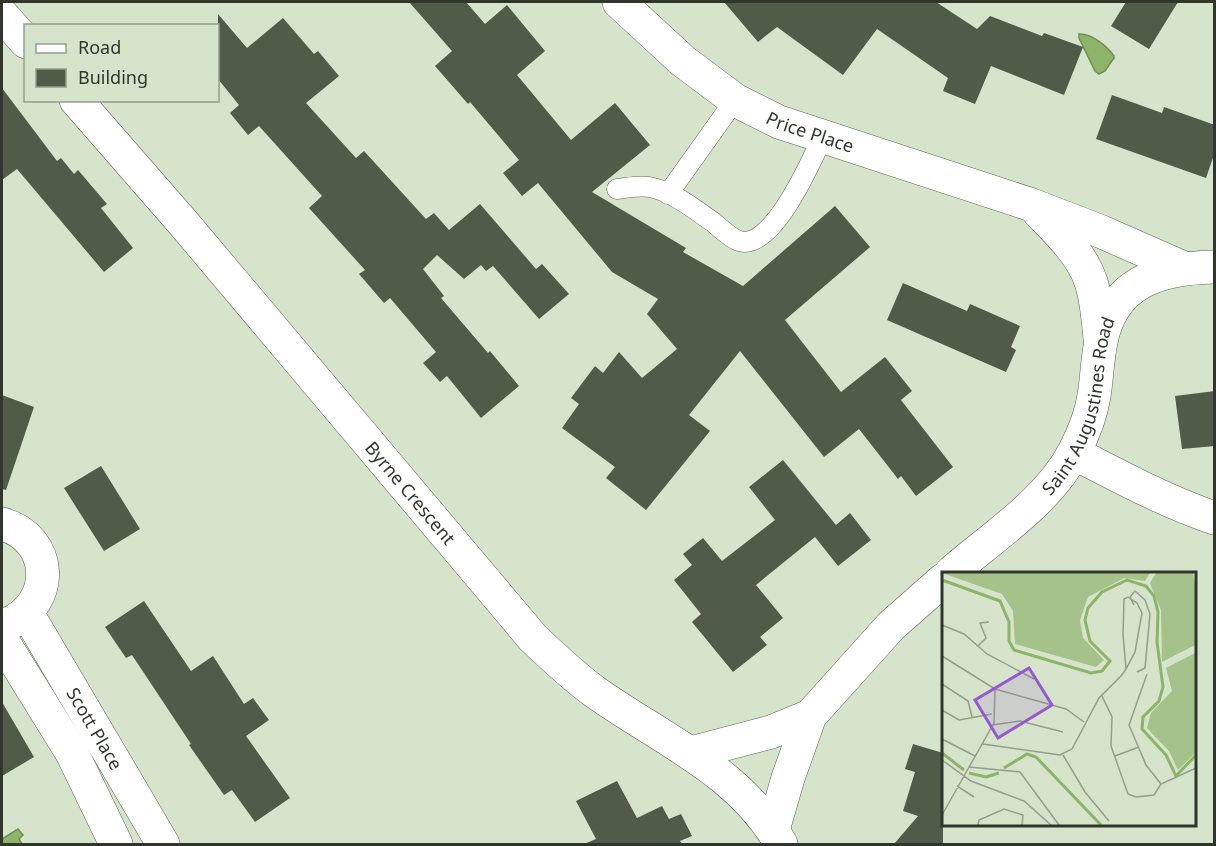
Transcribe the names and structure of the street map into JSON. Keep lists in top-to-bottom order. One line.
{"streets":{"street":["Price Place","Saint Augustines Road","Byrne Crescent","Scott Place"]},"crossings":[["Price Place","Saint Augustines Road"]],"legend":["Road","Building"]}
